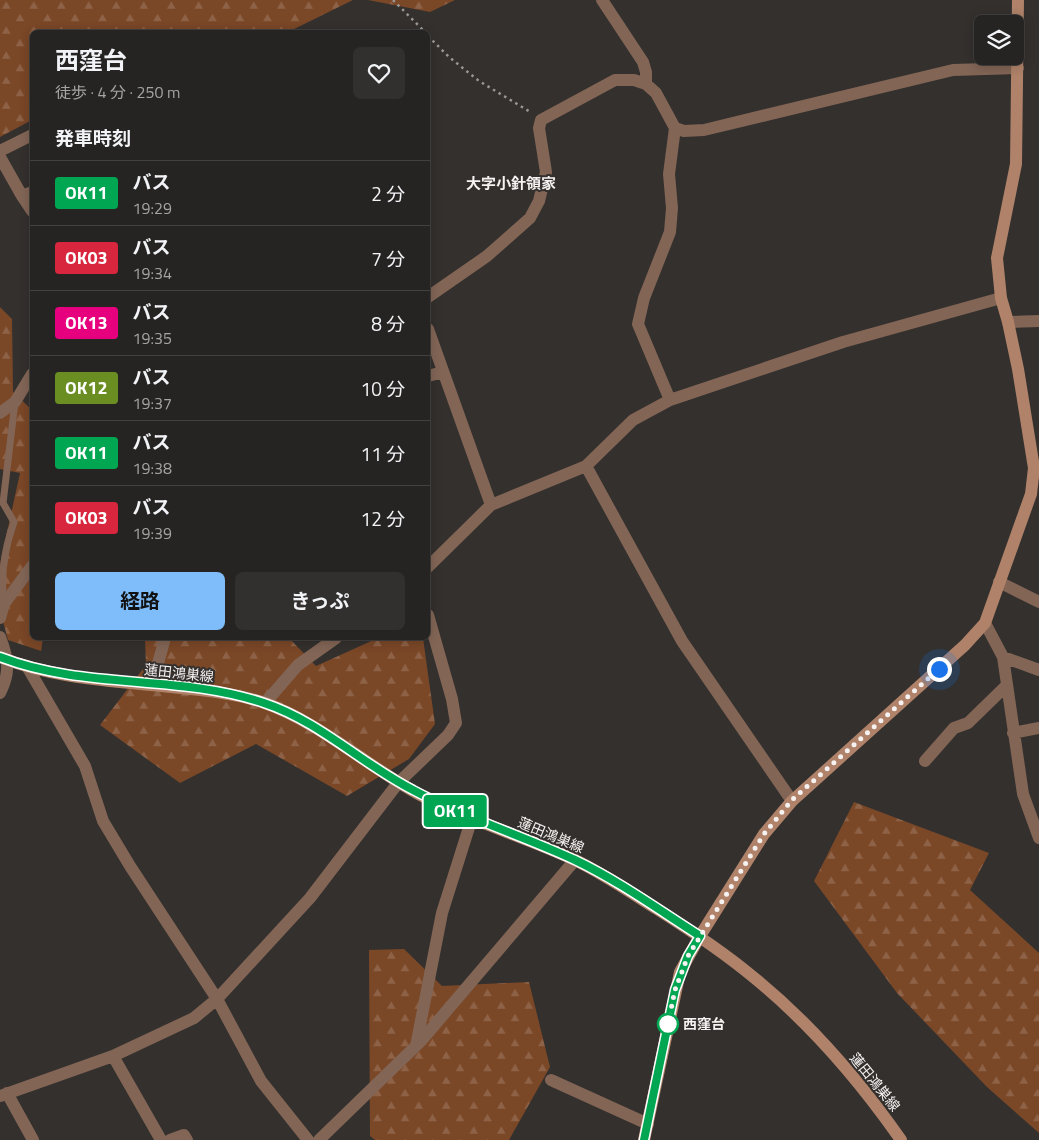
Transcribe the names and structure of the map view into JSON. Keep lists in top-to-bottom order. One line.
{"streets":{"street":["蓮田鴻巣線"]},"districts":["大字小針領家"],"places":["西窪台"],"lines":["bus line OK11"],"page":{"on_map":"OK11","heading":[["西窪台","徒歩 · 4 分 · 250 m"],"発車時刻"],"list":[{"mark":"OK11","name":"バス","note":"19:29","value":"2 分"},{"mark":"OK03","name":"バス","note":"19:34","value":"7 分"},{"mark":"OK13","name":"バス","note":"19:35","value":"8 分"},{"mark":"OK12","name":"バス","note":"19:37","value":"10 分"},{"mark":"OK11","name":"バス","note":"19:38","value":"11 分"},{"mark":"OK03","name":"バス","note":"19:39","value":"12 分"}],"buttons":["経路","きっぷ"]}}
